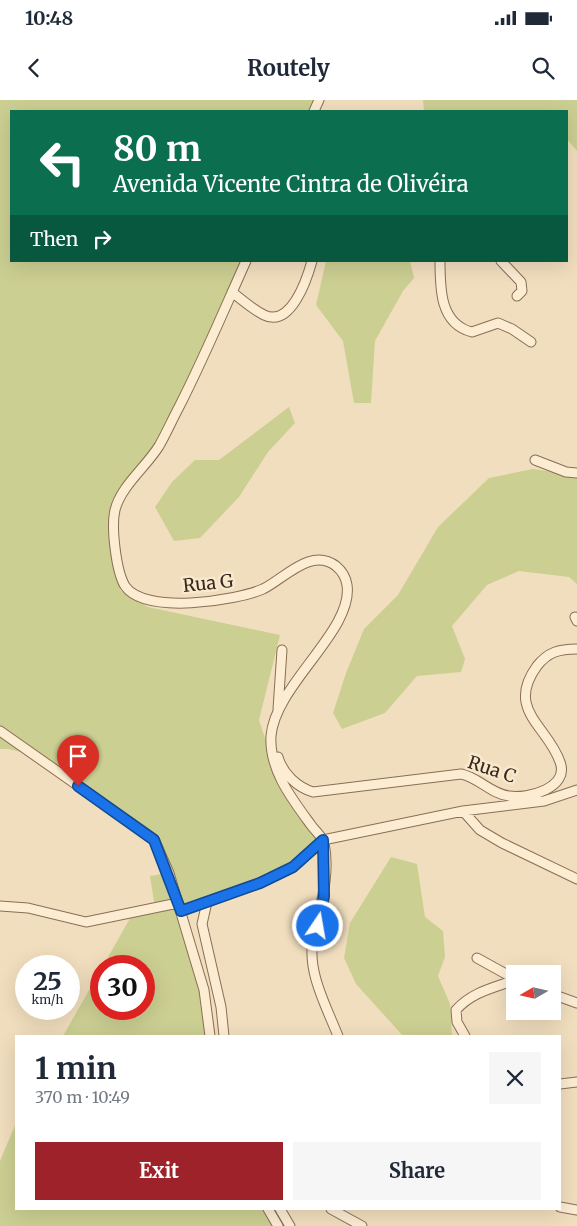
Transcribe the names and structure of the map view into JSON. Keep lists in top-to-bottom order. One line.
{"streets":{"street":["Rua G","Rua C"]},"crossings":[["Rua G","Rua C"]],"north":"left","page":{"status":"10:48","header":"Routely","turn":["80 m","Avenida Vicente Cintra de Olivéira"],"then":"Then","speed":"25 km/h","limit":"30","heading":["1 min","370 m · 10:49"],"buttons":["Exit","Share"]}}
